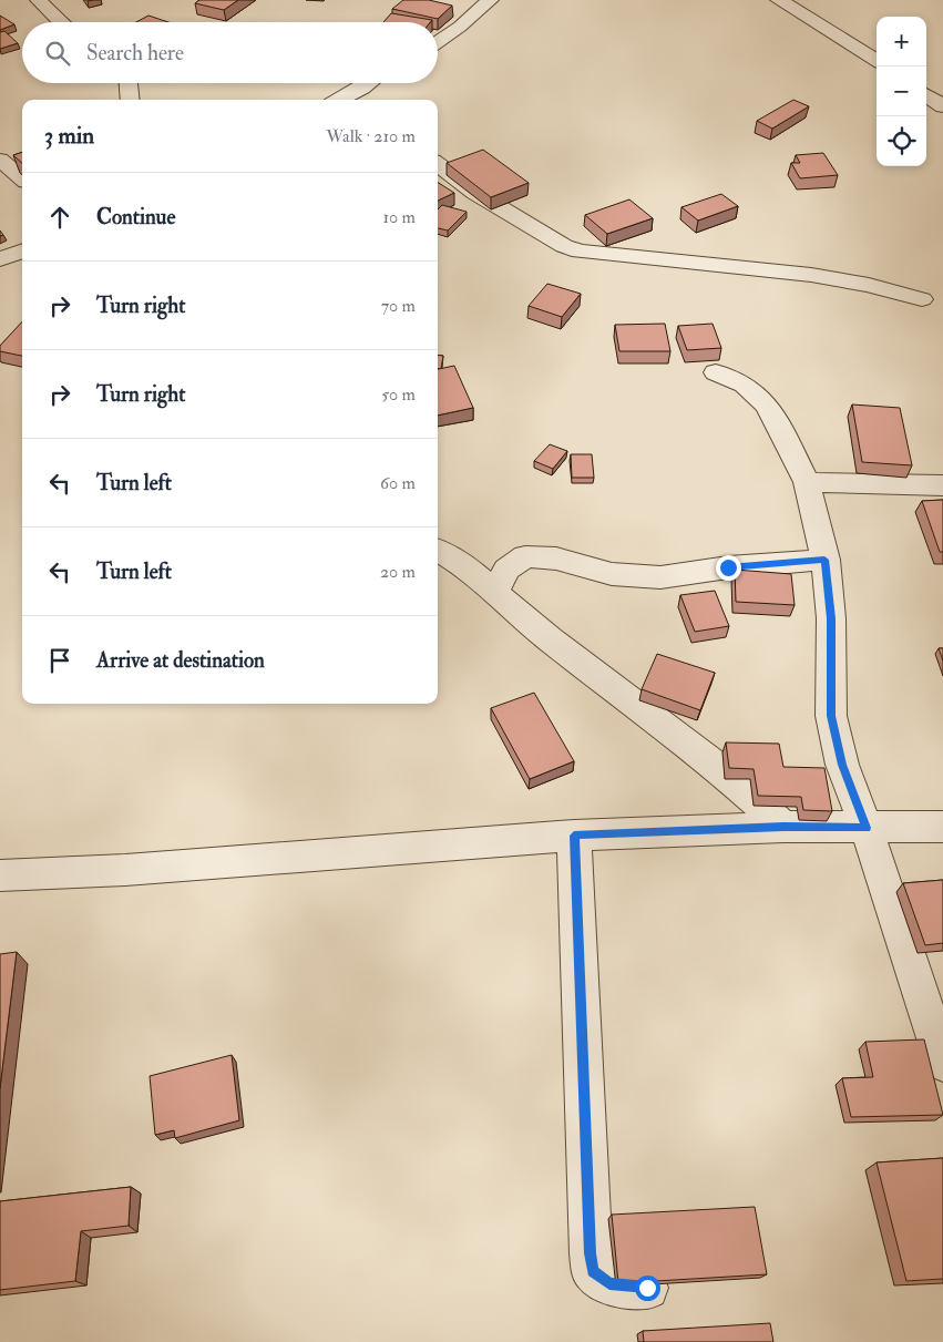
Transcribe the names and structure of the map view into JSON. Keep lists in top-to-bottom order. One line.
{"page":{"map_buttons":["+","−"],"search":"Search here","heading":["3 min","Walk · 210 m"],"list":[["Continue","10 m"],["Turn right","70 m"],["Turn right","50 m"],["Turn left","60 m"],["Turn left","20 m"],"Arrive at destination"]}}
